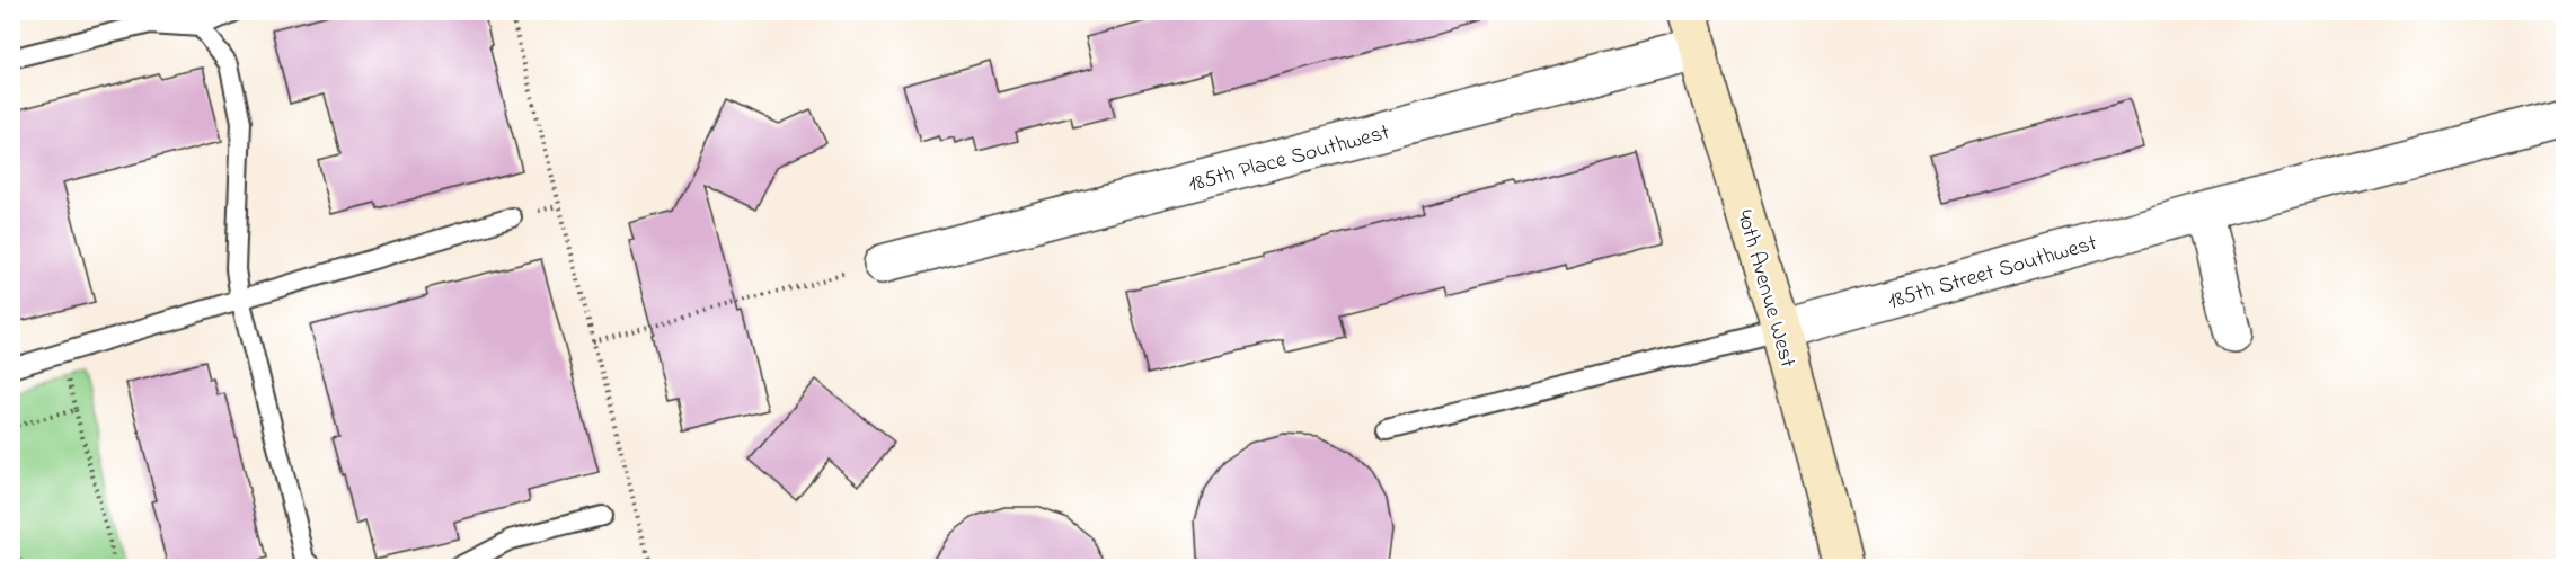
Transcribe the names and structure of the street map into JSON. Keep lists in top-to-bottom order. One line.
{"streets":{"street":["185th Place Southwest","185th Street Southwest","40th Avenue West"]},"crossings":[["185th Place Southwest","40th Avenue West"],["185th Street Southwest","40th Avenue West"]]}
